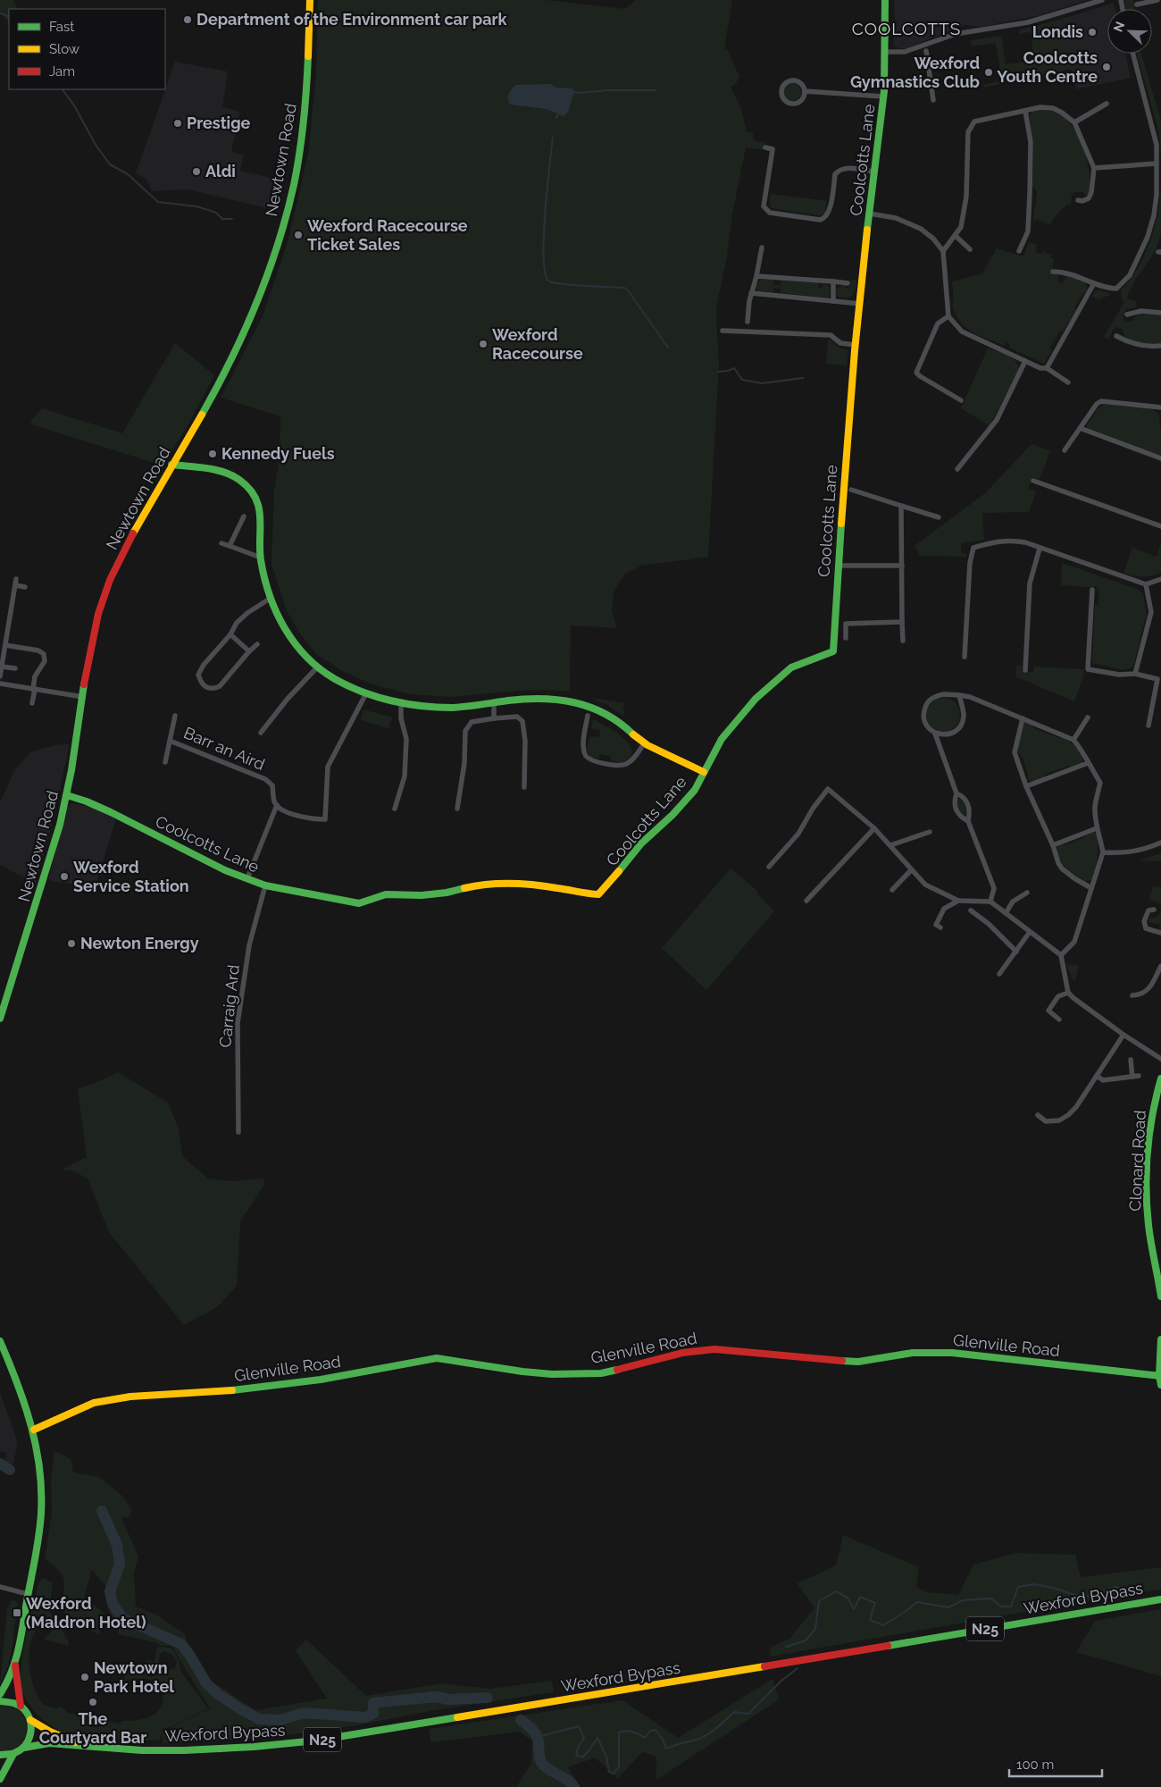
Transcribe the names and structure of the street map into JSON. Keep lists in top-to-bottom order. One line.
{"streets":{"main road":["Newtown Road","Coolcotts Lane","Clonard Road","Glenville Road","Wexford Bypass","N25"],"street":["Barr an Aird","Carraig Ard"]},"crossings":[["Newtown Road","Coolcotts Lane"],["Coolcotts Lane","Carraig Ard"],["Wexford Bypass","N25"]],"districts":["COOLCOTTS"],"places":{"other":["Department of the Environment car park","Londis","Coolcotts Youth Centre","Wexford Gymnastics Club","Prestige","Aldi","Wexford Racecourse Ticket Sales","Wexford Racecourse","Kennedy Fuels","Wexford Service Station","Newton Energy","Newtown Park Hotel","The Courtyard Bar"],"transit":["Wexford (Maldron Hotel)"]},"legend":["Fast","Slow","Jam"],"scale_bar":"100 m","north":"top left"}
